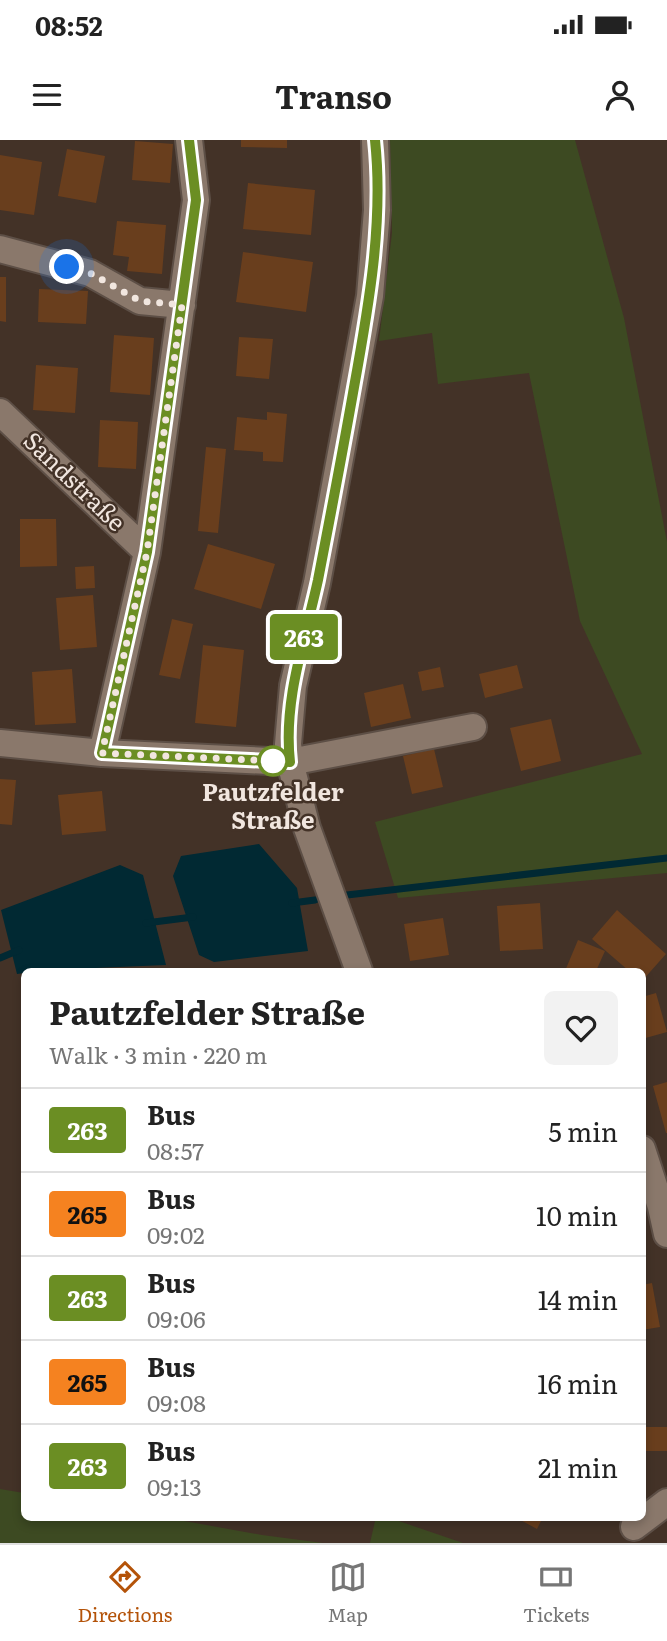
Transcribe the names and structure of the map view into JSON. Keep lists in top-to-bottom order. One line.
{"streets":{"street":["Sandstraße"]},"places":["Pautzfelder Straße"],"lines":["bus line 263"],"page":{"status":"08:52","header":"Transo","on_map":"263","heading":["Pautzfelder Straße","Walk · 3 min · 220 m"],"list":[{"mark":"263","name":"Bus","note":"08:57","value":"5 min"},{"mark":"265","name":"Bus","note":"09:02","value":"10 min"},{"mark":"263","name":"Bus","note":"09:06","value":"14 min"},{"mark":"265","name":"Bus","note":"09:08","value":"16 min"},{"mark":"263","name":"Bus","note":"09:13","value":"21 min"}],"tabs":["Directions","Map","Tickets"]}}
